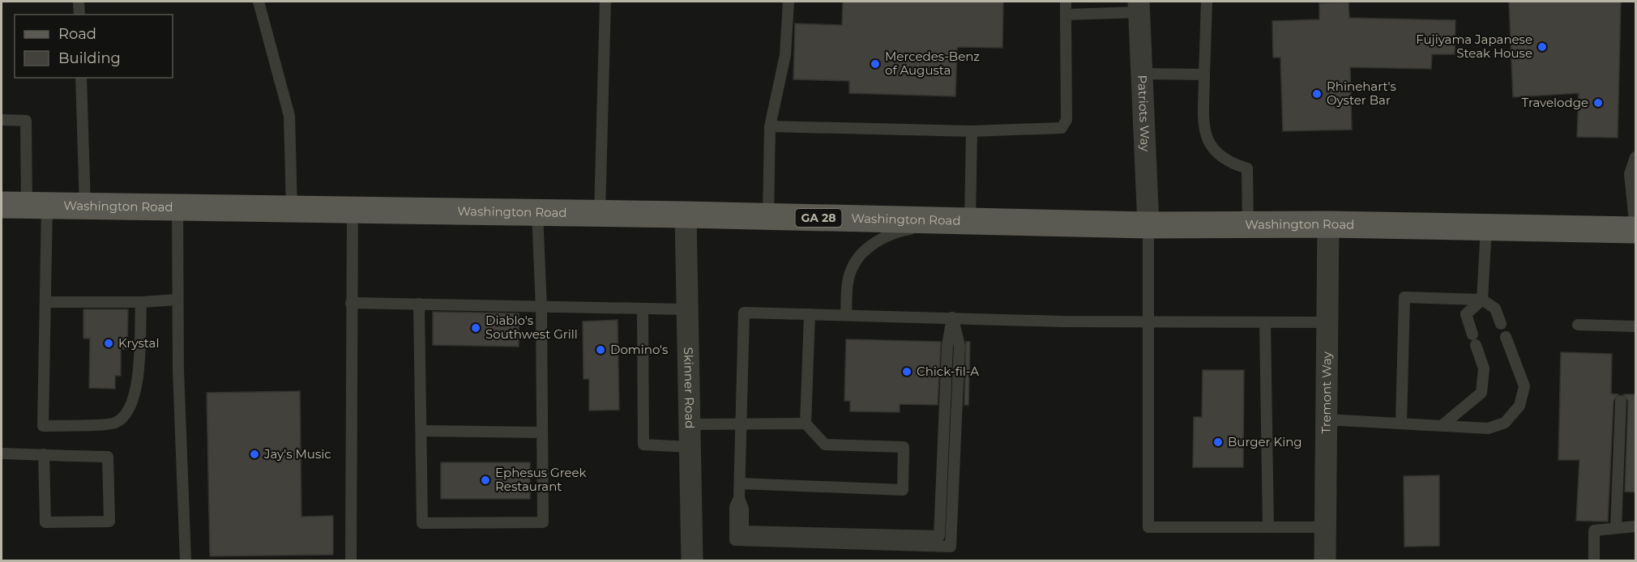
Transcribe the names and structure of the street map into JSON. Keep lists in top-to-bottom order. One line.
{"streets":{"main road":["Washington Road","GA 28"],"street":["Patriots Way","Skinner Road","Tremont Way"]},"crossings":[["Patriots Way","Washington Road"],["Washington Road","Skinner Road"],["Washington Road","Tremont Way"]],"places":["Fujiyama Japanese Steak House","Mercedes-Benz of Augusta","Rhinehart's Oyster Bar","Travelodge","Diablo's Southwest Grill","Krystal","Domino's","Chick-fil-A","Burger King","Jay's Music","Ephesus Greek Restaurant"],"legend":["Road","Building"]}
